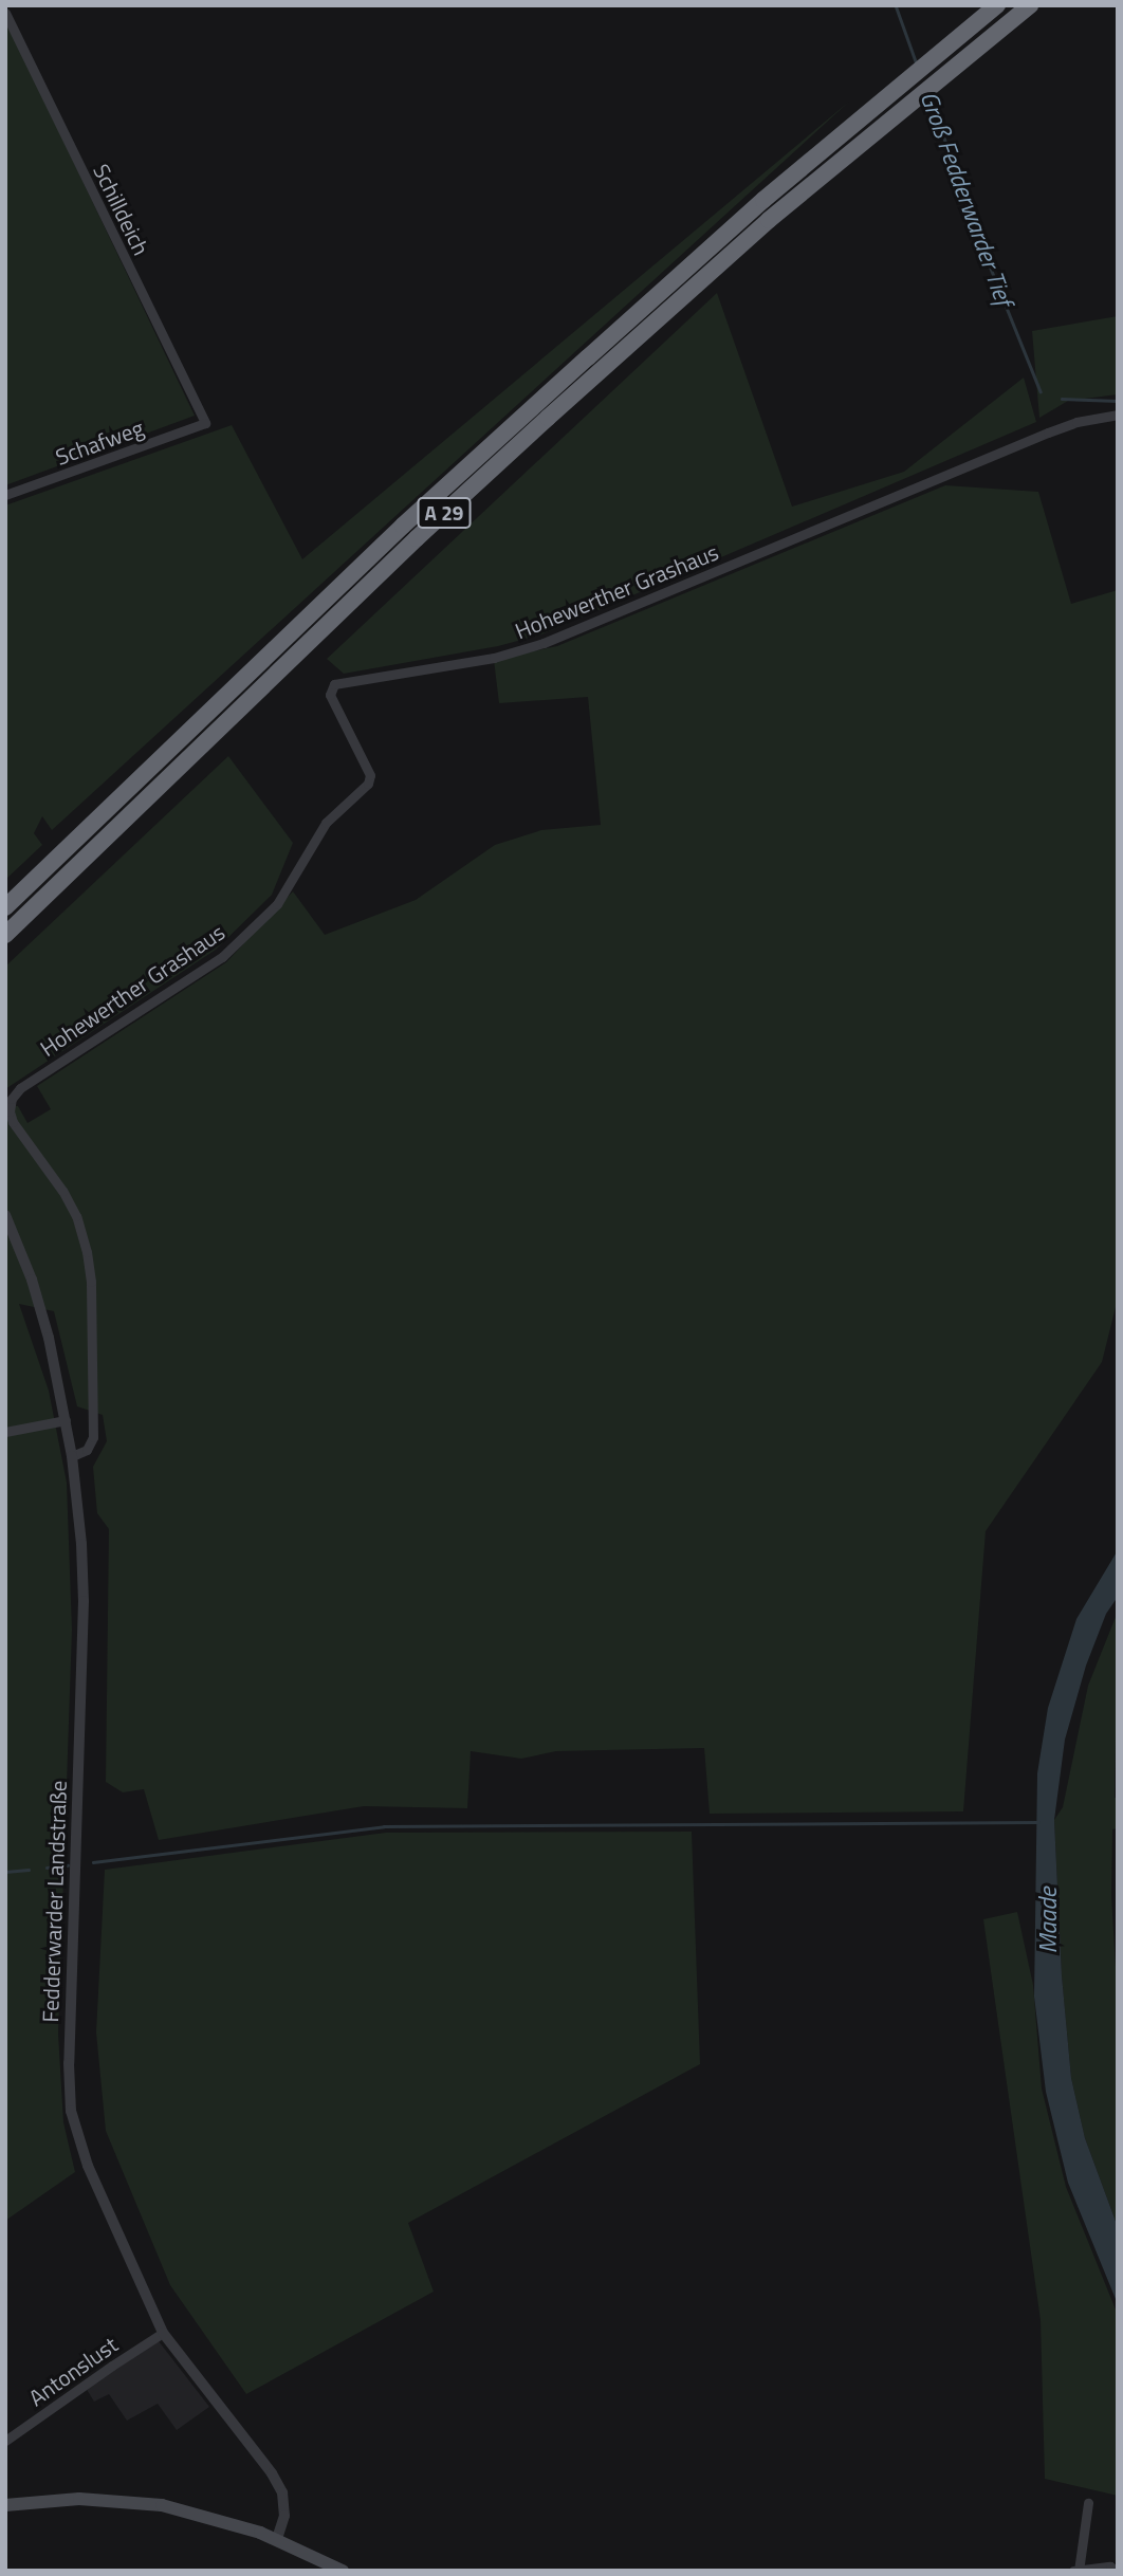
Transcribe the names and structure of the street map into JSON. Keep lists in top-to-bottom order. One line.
{"streets":{"highway":["A 29"],"street":["Schilldeich","Schafweg","Hohewerther Grashaus","Fedderwarder Landstraße","Antonslust"]},"crossings":[["Schilldeich","Schafweg"],["Hohewerther Grashaus","Fedderwarder Landstraße"],["Fedderwarder Landstraße","Antonslust"]],"water":["Groß Fedderwarder Tief","Maade"]}
